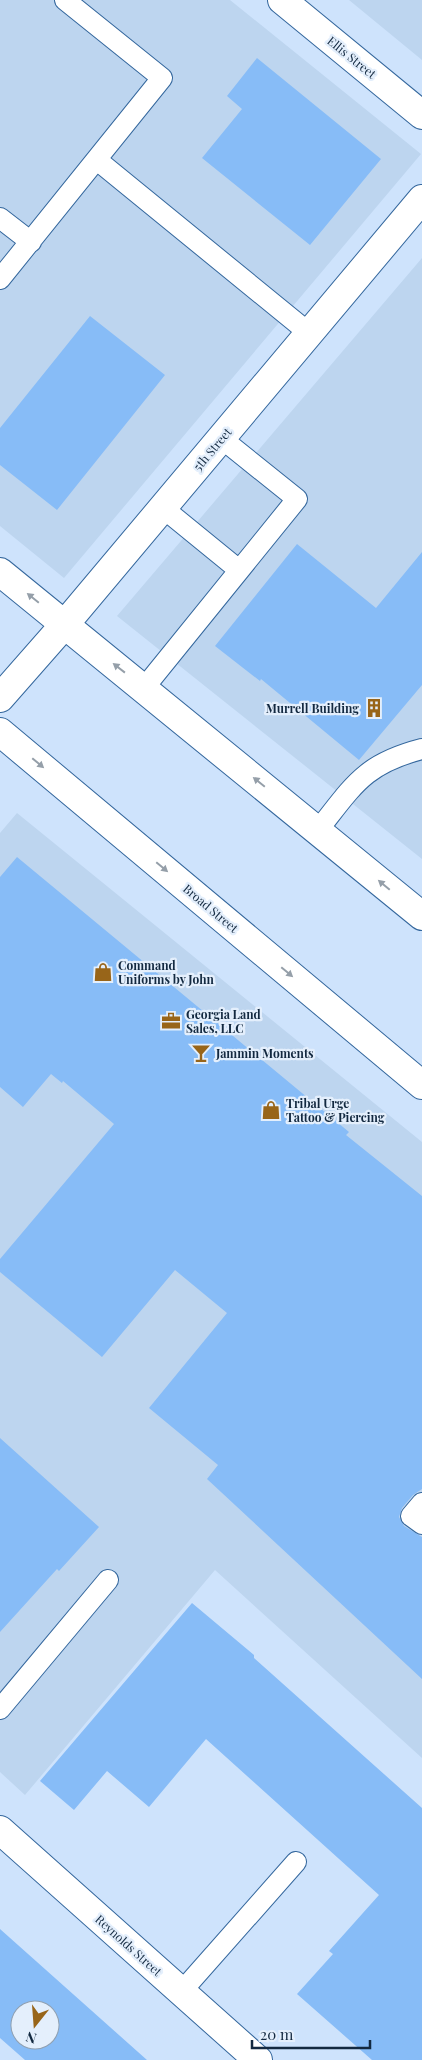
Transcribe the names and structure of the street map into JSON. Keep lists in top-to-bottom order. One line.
{"streets":{"main road":["Ellis Street","5th Street","Broad Street","Reynolds Street"]},"places":{"building":["Murrell Building"],"shop":["Command Uniforms by John","Tribal Urge Tattoo & Piercing"],"office":["Georgia Land Sales, LLC"],"bar":["Jammin Moments"]},"scale_bar":"20 m","north":"bottom"}
